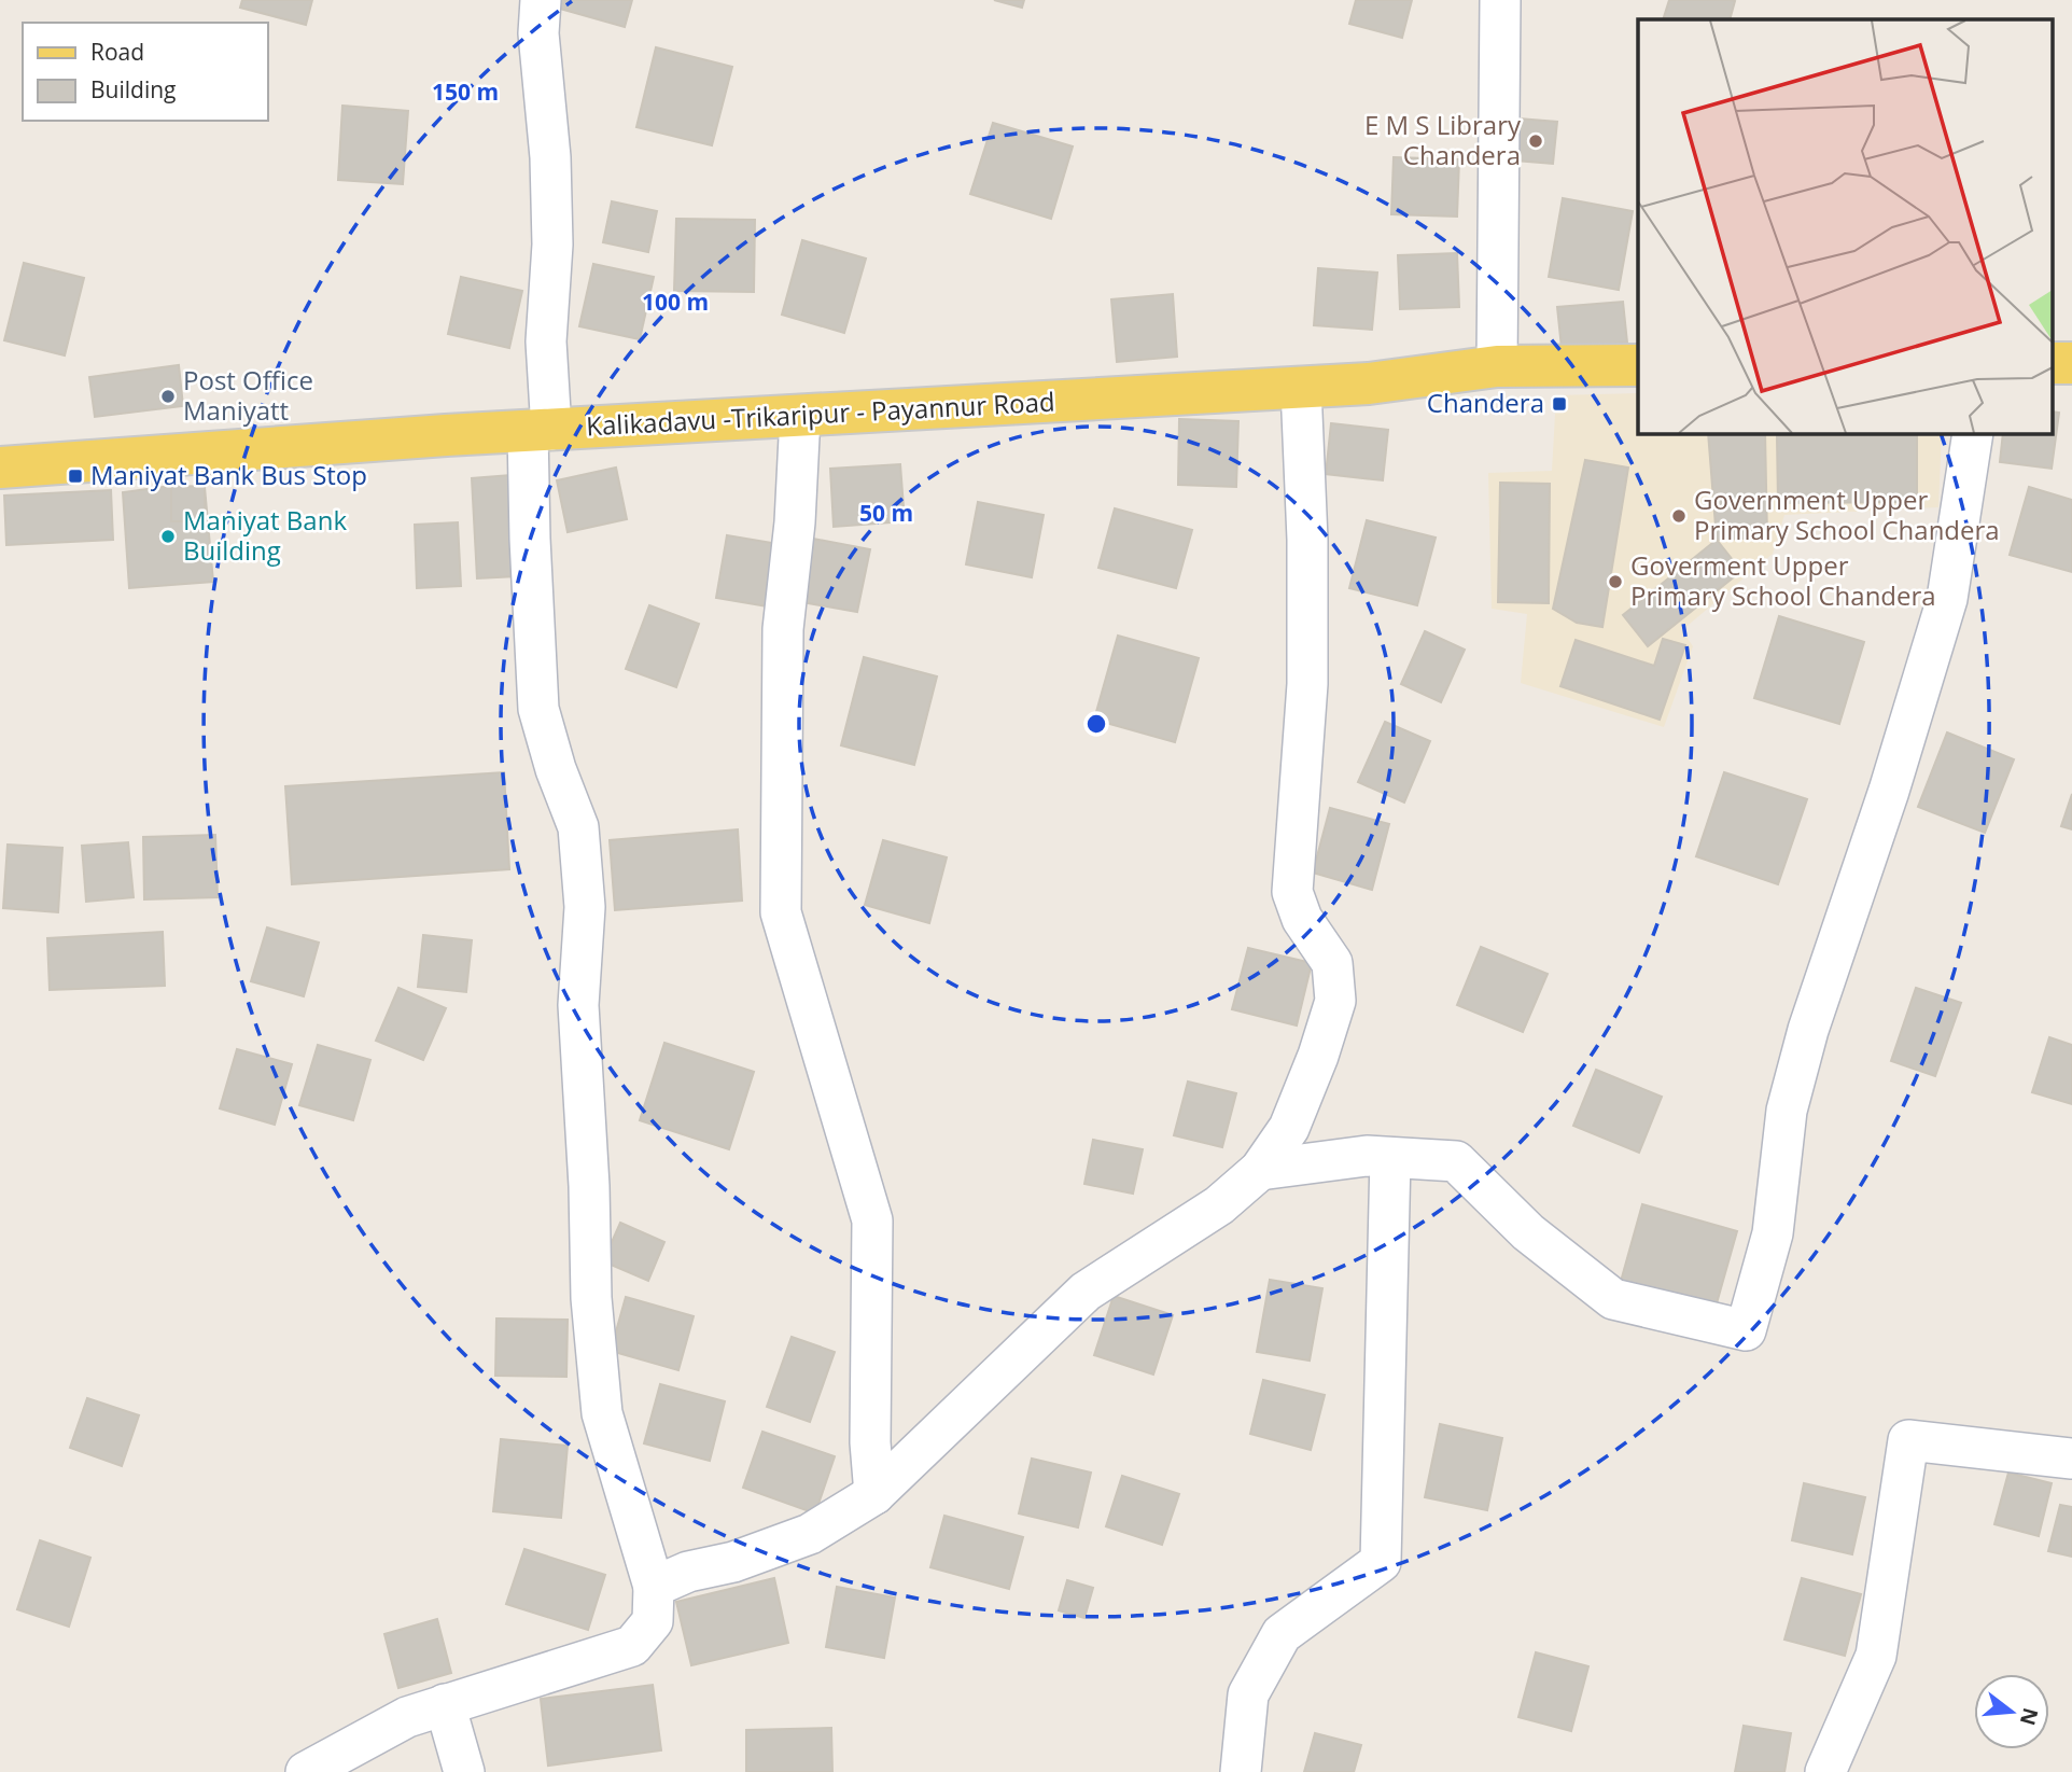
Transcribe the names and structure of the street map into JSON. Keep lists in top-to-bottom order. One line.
{"streets":{"main road":["Kalikadavu -Trikaripur - Payannur Road"]},"places":{"other":["E M S Library Chandera","Post Office Maniyatt","Government Upper Primary School Chandera","Maniyat Bank Building","Goverment Upper Primary School Chandera"],"transit":["Chandera","Maniyat Bank Bus Stop"]},"legend":["Road","Building"],"north":"right","rings":["150 m","100 m","50 m"]}
